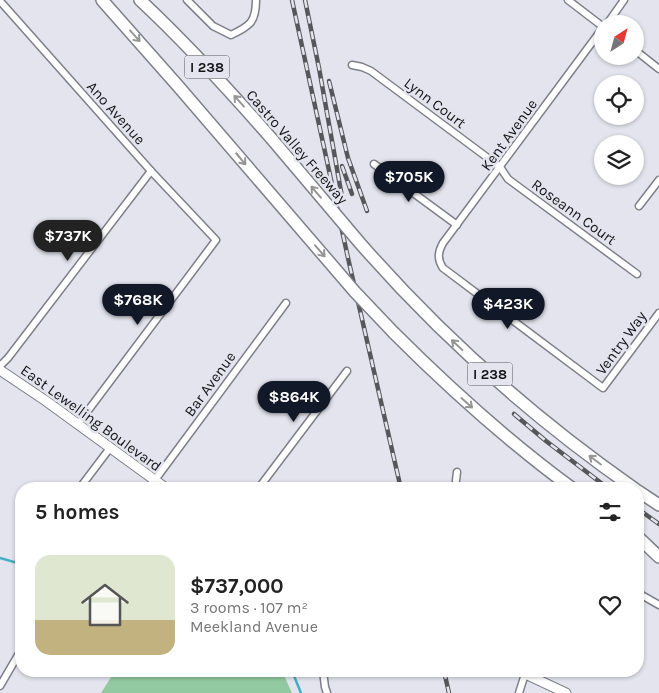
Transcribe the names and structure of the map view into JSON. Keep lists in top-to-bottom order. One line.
{"streets":{"highway":["I 238","Castro Valley Freeway"],"main road":["East Lewelling Boulevard"],"street":["Lynn Court","Ano Avenue","Kent Avenue","Roseann Court","Ventry Way","Bar Avenue"]},"crossings":[["Lynn Court","Kent Avenue"],["Lynn Court","Roseann Court"],["Ano Avenue","East Lewelling Boulevard"],["Kent Avenue","Roseann Court"],["Kent Avenue","Ventry Way"],["Bar Avenue","East Lewelling Boulevard"]],"north":"top right","page":{"price":["$705K","$737K","$768K","$423K","$864K"],"heading":"5 homes","list":[{"name":"$737,000","note":"3 rooms · 107 m² · Meekland Avenue"}]}}
